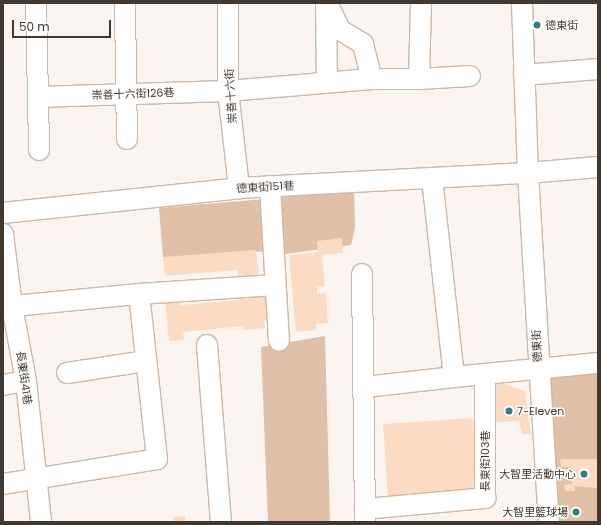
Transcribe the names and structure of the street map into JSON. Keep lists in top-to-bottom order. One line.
{"streets":{"street":["崇善十六街126巷","崇善十六街","德東街151巷","德東街","長東街41巷","長東街103巷"]},"crossings":[["崇善十六街126巷","崇善十六街"],["崇善十六街","德東街151巷"],["德東街151巷","德東街"]],"places":["德東街","7-Eleven","大智里活動中心","大智里籃球場"],"scale_bar":"50 m"}
